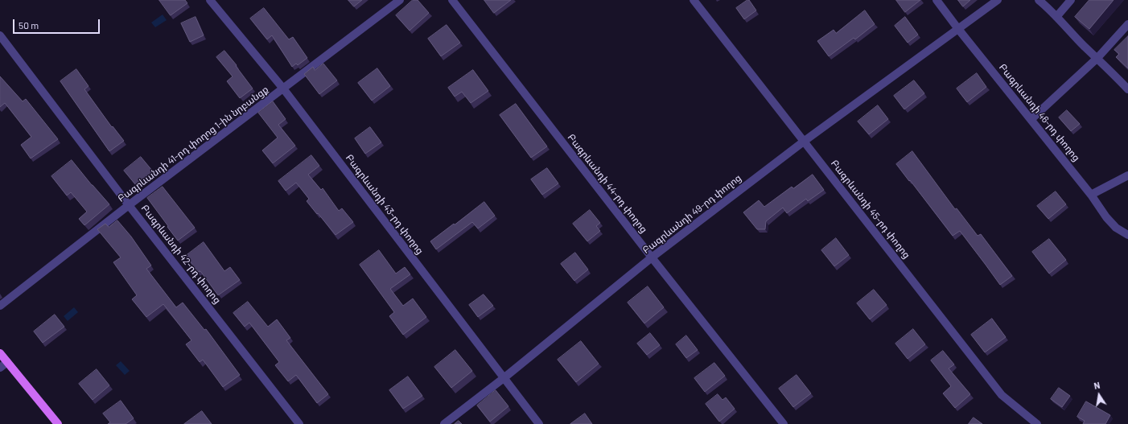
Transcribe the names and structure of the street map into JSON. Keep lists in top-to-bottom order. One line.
{"streets":{"street":["Բագրևանդի 46-րդ փողոց","Բագրևանդի 41-րդ փողոց 1-ին նրբանցք","Բագրևանդի 44-րդ փողոց","Բագրևանդի 43-րդ փողոց","Բագրևանդի 45-րդ փողոց","Բագրևանդի 49-րդ փողոց","Բագրևանդի 42-րդ փողոց"]},"crossings":[["Բագրևանդի 46-րդ փողոց","Բագրևանդի 49-րդ փողոց"],["Բագրևանդի 41-րդ փողոց 1-ին նրբանցք","Բագրևանդի 43-րդ փողոց"],["Բագրևանդի 41-րդ փողոց 1-ին նրբանցք","Բագրևանդի 42-րդ փողոց"],["Բագրևանդի 44-րդ փողոց","Բագրևանդի 49-րդ փողոց"],["Բագրևանդի 43-րդ փողոց","Բագրևանդի 49-րդ փողոց"],["Բագրևանդի 45-րդ փողոց","Բագրևանդի 49-րդ փողոց"]],"scale_bar":"50 m","north":"top"}
